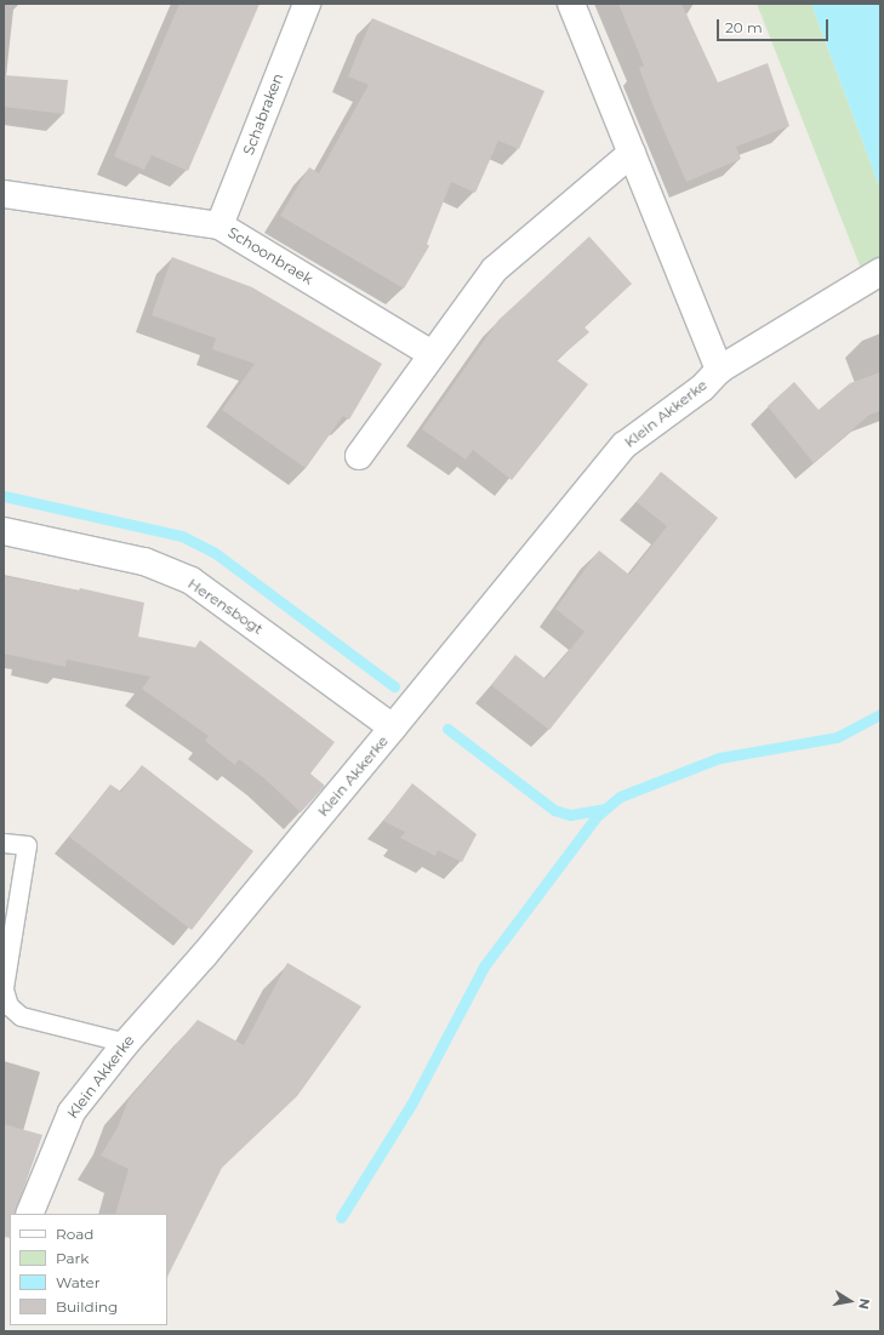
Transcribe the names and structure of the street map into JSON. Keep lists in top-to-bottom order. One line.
{"streets":{"street":["Schabraken","Schoonbraek","Klein Akkerke","Herensbogt"]},"crossings":[["Schabraken","Schoonbraek"],["Klein Akkerke","Herensbogt"]],"legend":["Road","Park","Water","Building"],"scale_bar":"20 m","north":"right"}
